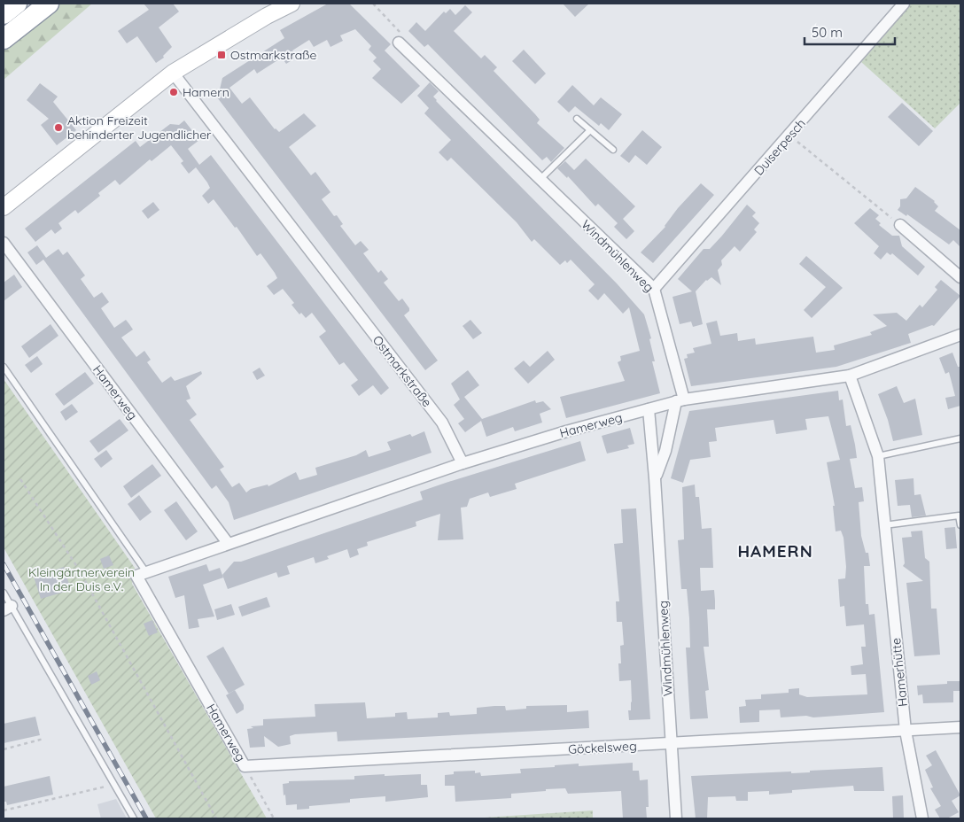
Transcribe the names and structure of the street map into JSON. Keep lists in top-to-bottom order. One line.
{"streets":{"street":["Duiserpesch","Windmühlenweg","Ostmarkstraße","Hamerweg","Hamerhütte","Göckelsweg"]},"crossings":[["Duiserpesch","Windmühlenweg"],["Windmühlenweg","Hamerweg"],["Windmühlenweg","Göckelsweg"],["Ostmarkstraße","Hamerweg"],["Hamerweg","Hamerhütte"],["Hamerweg","Göckelsweg"],["Hamerhütte","Göckelsweg"]],"districts":["HAMERN"],"parks":["Kleingärtnerverein In der Duis e.V."],"places":{"transit":["Ostmarkstraße"],"other":["Hamern","Aktion Freizeit behinderter Jugendlicher"]},"scale_bar":"50 m"}
